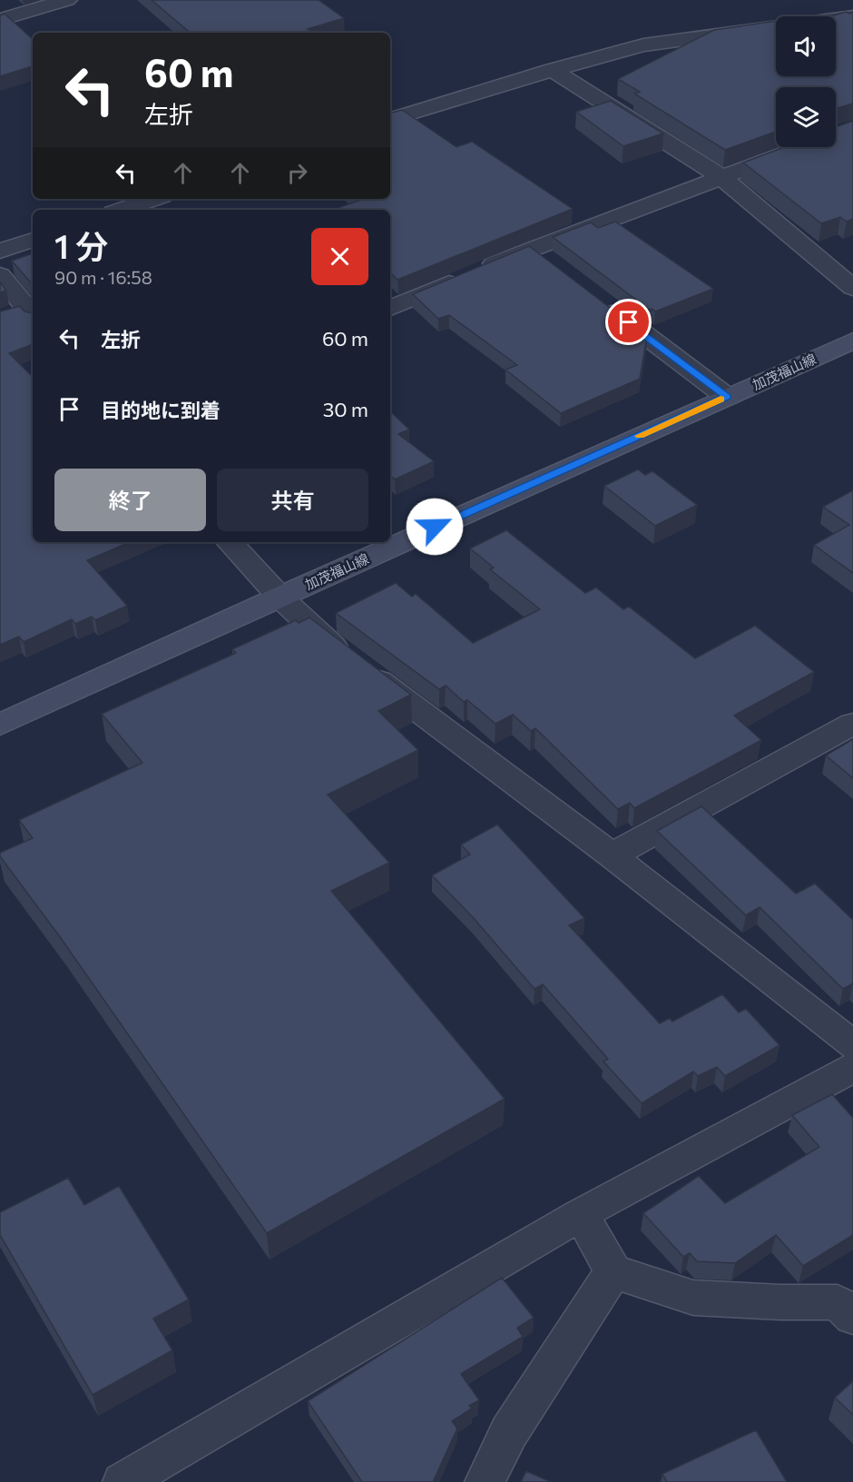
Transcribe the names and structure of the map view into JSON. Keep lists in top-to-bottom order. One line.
{"streets":{"main road":["加茂福山線"]},"page":{"turn":["60 m","左折"],"heading":["1 分","90 m · 16:58"],"list":[{"name":"左折","value":"60 m"},{"name":"目的地に到着","value":"30 m"}],"buttons":["終了","共有"]}}
